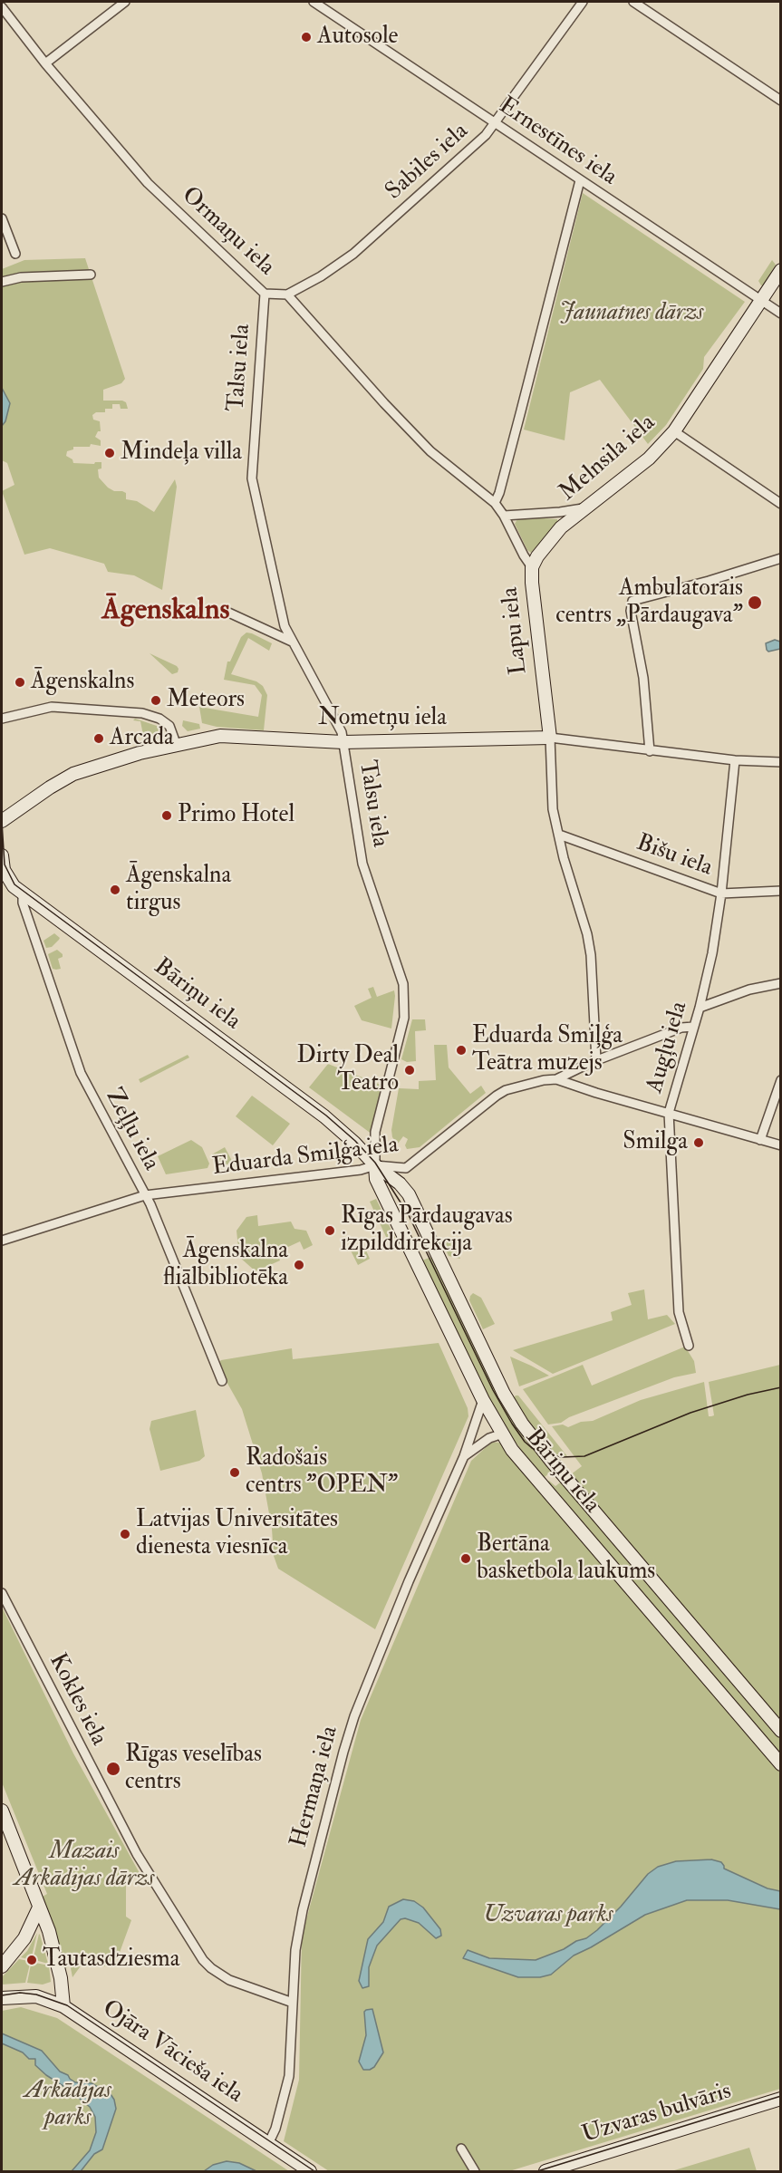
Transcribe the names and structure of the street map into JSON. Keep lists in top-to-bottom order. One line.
{"streets":{"street":["Ernestīnes iela","Sabiles iela","Ormaņu iela","Talsu iela","Melnsila iela","Lapu iela","Nometņu iela","Bišu iela","Bāriņu iela","Augļu iela","Zeļļu iela","Eduarda Smiļģa iela","Kokles iela","Hermaņa iela","Ojāra Vācieša iela","Uzvaras bulvāris"]},"crossings":[["Ernestīnes iela","Sabiles iela"],["Ernestīnes iela","Melnsila iela"],["Sabiles iela","Ormaņu iela"],["Ormaņu iela","Talsu iela"],["Ormaņu iela","Lapu iela"],["Talsu iela","Nometņu iela"],["Talsu iela","Bāriņu iela"],["Talsu iela","Eduarda Smiļģa iela"],["Melnsila iela","Lapu iela"],["Lapu iela","Nometņu iela"],["Lapu iela","Bišu iela"],["Nometņu iela","Augļu iela"],["Bišu iela","Augļu iela"],["Bāriņu iela","Zeļļu iela"],["Bāriņu iela","Eduarda Smiļģa iela"],["Bāriņu iela","Hermaņa iela"],["Augļu iela","Eduarda Smiļģa iela"],["Zeļļu iela","Eduarda Smiļģa iela"],["Kokles iela","Hermaņa iela"],["Hermaņa iela","Ojāra Vācieša iela"]],"districts":["Āgenskalns"],"parks":["Jaunatnes dārzs","Mazais Arkādijas dārzs","Uzvaras parks","Arkādijas parks"],"places":["Autosole","Mindeļa villa","Ambulatorais centrs „Pārdaugava”","Āgenskalns","Meteors","Arcada","Primo Hotel","Āgenskalna tirgus","Eduarda Smiļģa Teātra muzejs","Dirty Deal Teatro","Smilga","Rīgas Pārdaugavas izpilddirekcija","Āgenskalna fliālbibliotēka","Radošais centrs \"OPEN\"","Latvijas Universitātes dienesta viesnīca","Bertāna basketbola laukums","Rīgas veselības centrs","Tautasdziesma"]}
